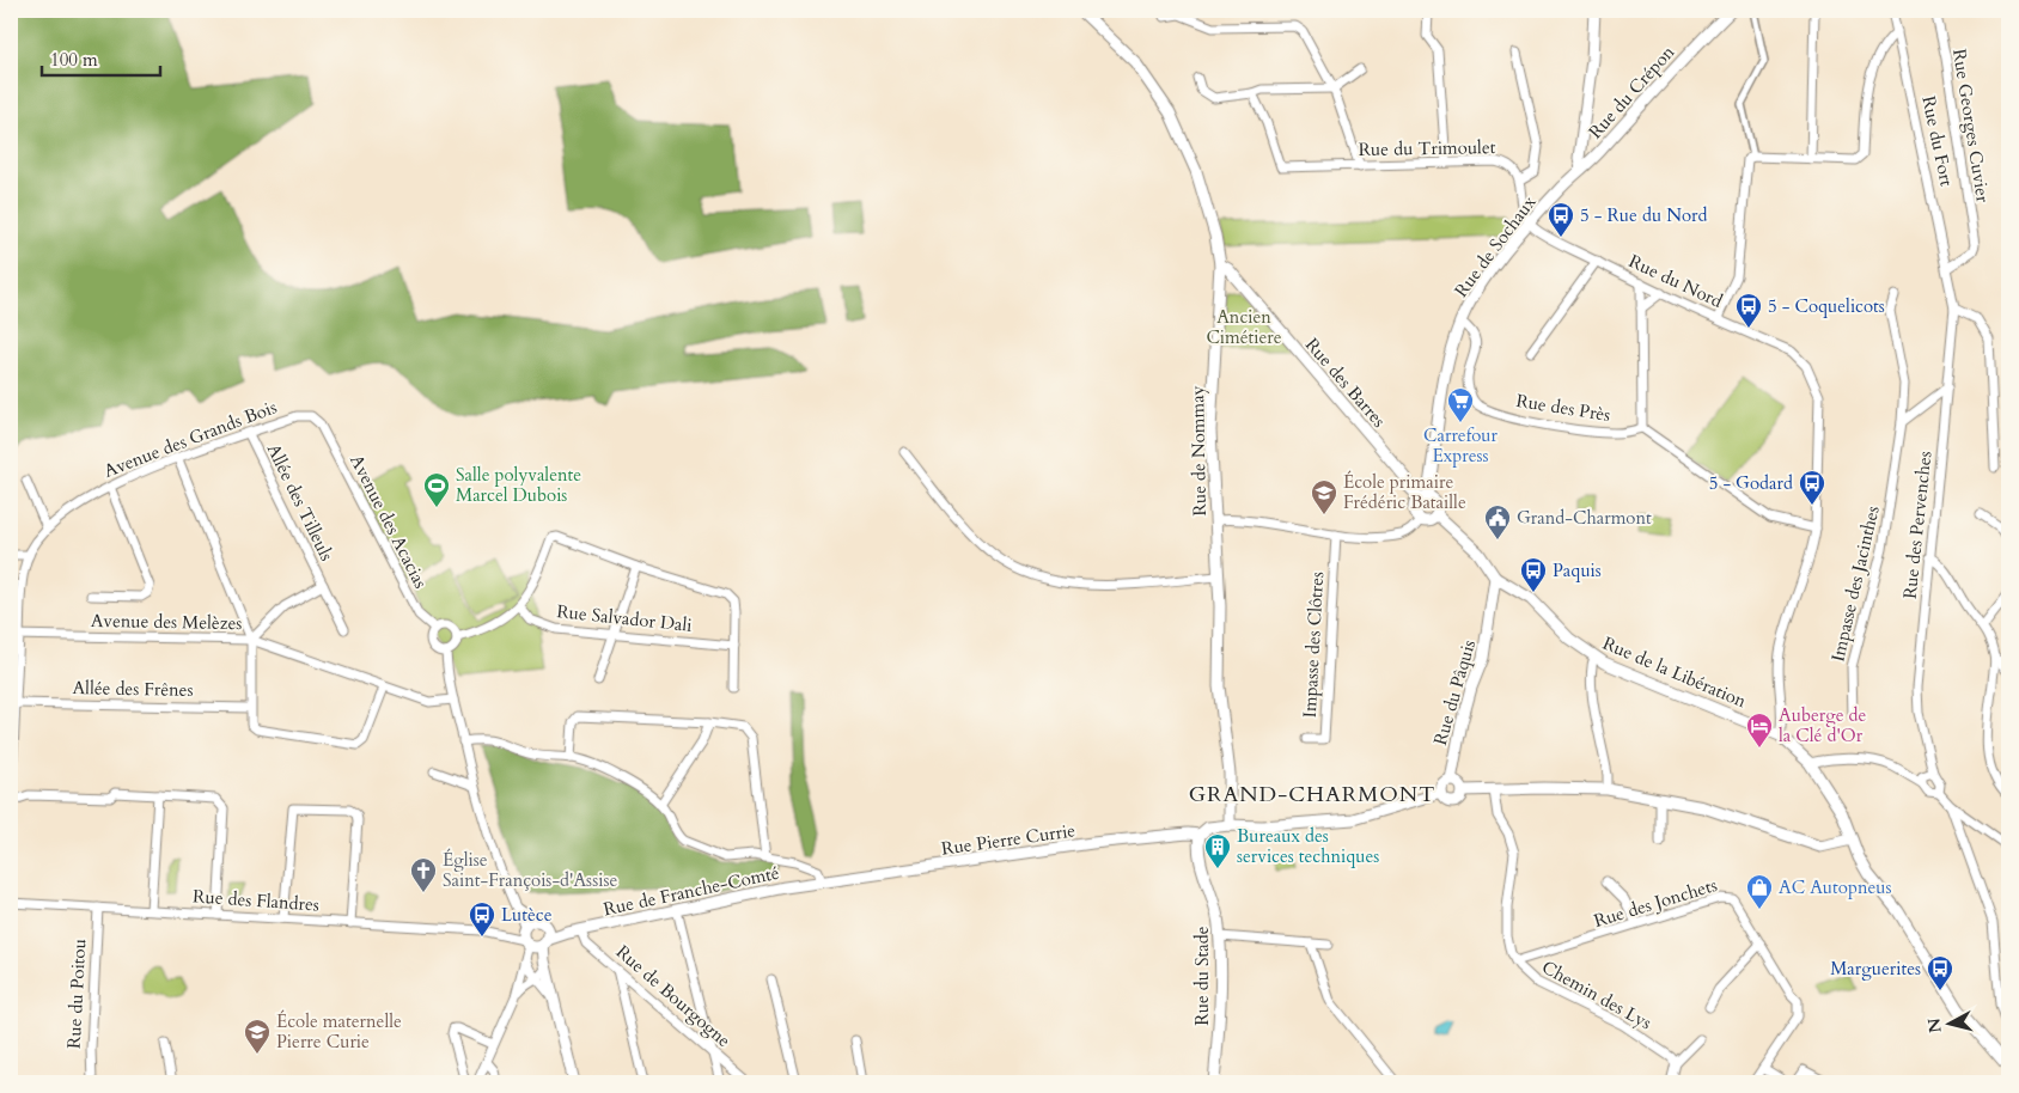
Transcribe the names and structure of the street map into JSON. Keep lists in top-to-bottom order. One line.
{"streets":{"street":["Rue du Crépon","Rue Georges Cuvier","Rue du Fort","Rue du Trimoulet","Rue de Sochaux","Rue du Nord","Rue des Barres","Rue des Près","Avenue des Grands Bois","Rue de Nommay","Allée des Tilleuls","Avenue des Acacias","Rue des Pervenches","Impasse des Jacinthes","Rue Salvador Dali","Avenue des Melèzes","Impasse des Clôtres","Rue de la Libération","Allée des Frênes","Rue du Pâquis","Rue Pierre Currie","Rue de Franche-Comté","Rue des Flandres","Rue des Jonchets","Rue du Stade","Rue du Poitou","Chemin des Lys","Rue de Bourgogne"]},"crossings":[["Rue du Crépon","Rue de Sochaux"],["Rue Georges Cuvier","Rue du Fort"],["Rue du Fort","Rue des Pervenches"],["Rue de Sochaux","Rue du Nord"],["Rue de Sochaux","Rue des Barres"],["Rue de Sochaux","Rue des Près"],["Rue des Barres","Rue de Nommay"],["Avenue des Grands Bois","Allée des Tilleuls"],["Avenue des Grands Bois","Avenue des Acacias"],["Avenue des Grands Bois","Avenue des Melèzes"],["Avenue des Grands Bois","Allée des Frênes"],["Rue de Nommay","Rue Pierre Currie"],["Allée des Tilleuls","Avenue des Melèzes"],["Rue de la Libération","Rue du Pâquis"],["Rue du Pâquis","Rue Pierre Currie"],["Rue Pierre Currie","Rue de Franche-Comté"],["Rue Pierre Currie","Rue du Stade"],["Rue de Franche-Comté","Rue des Flandres"],["Rue de Franche-Comté","Rue de Bourgogne"],["Rue des Flandres","Rue du Poitou"],["Rue des Jonchets","Chemin des Lys"]],"districts":["GRAND-CHARMONT"],"parks":["Ancien Cimétiere"],"places":{"bus stop":["5 - Rue du Nord","5 - Coquelicots","5 - Godard","Paquis","Lutèce","Marguerites"],"supermarket":["Carrefour Express"],"sports":["Salle polyvalente Marcel Dubois"],"school or university":["École primaire Frédéric Bataille","École maternelle Pierre Curie"],"public building":["Grand-Charmont"],"hotel":["Auberge de la Clé d'Or"],"building":["Bureaux des services techniques"],"church":["Église Saint-François-d'Assise"],"shop":["AC Autopneus"]},"scale_bar":"100 m","north":"left"}
